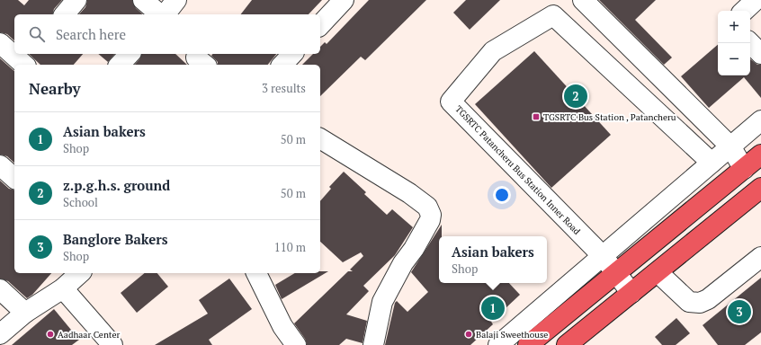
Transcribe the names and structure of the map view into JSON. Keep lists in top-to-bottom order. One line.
{"streets":{"street":["TGSRTC Patancheru Bus Station Inner Road"]},"places":{"transit":["TGSRTC Bus Station , Patancheru"],"other":["Aadhaar Center","Balaji Sweethouse"]},"page":{"map_buttons":["+","−"],"search":"Search here","heading":["Nearby","3 results"],"pins":["2","1","3"],"list":[{"mark":"1","name":"Asian bakers","note":"Shop","value":"50 m"},{"mark":"2","name":"z.p.g.h.s. ground","note":"School","value":"50 m"},{"mark":"3","name":"Banglore Bakers","note":"Shop","value":"110 m"}],"popup":["Asian bakers","Shop"]}}
